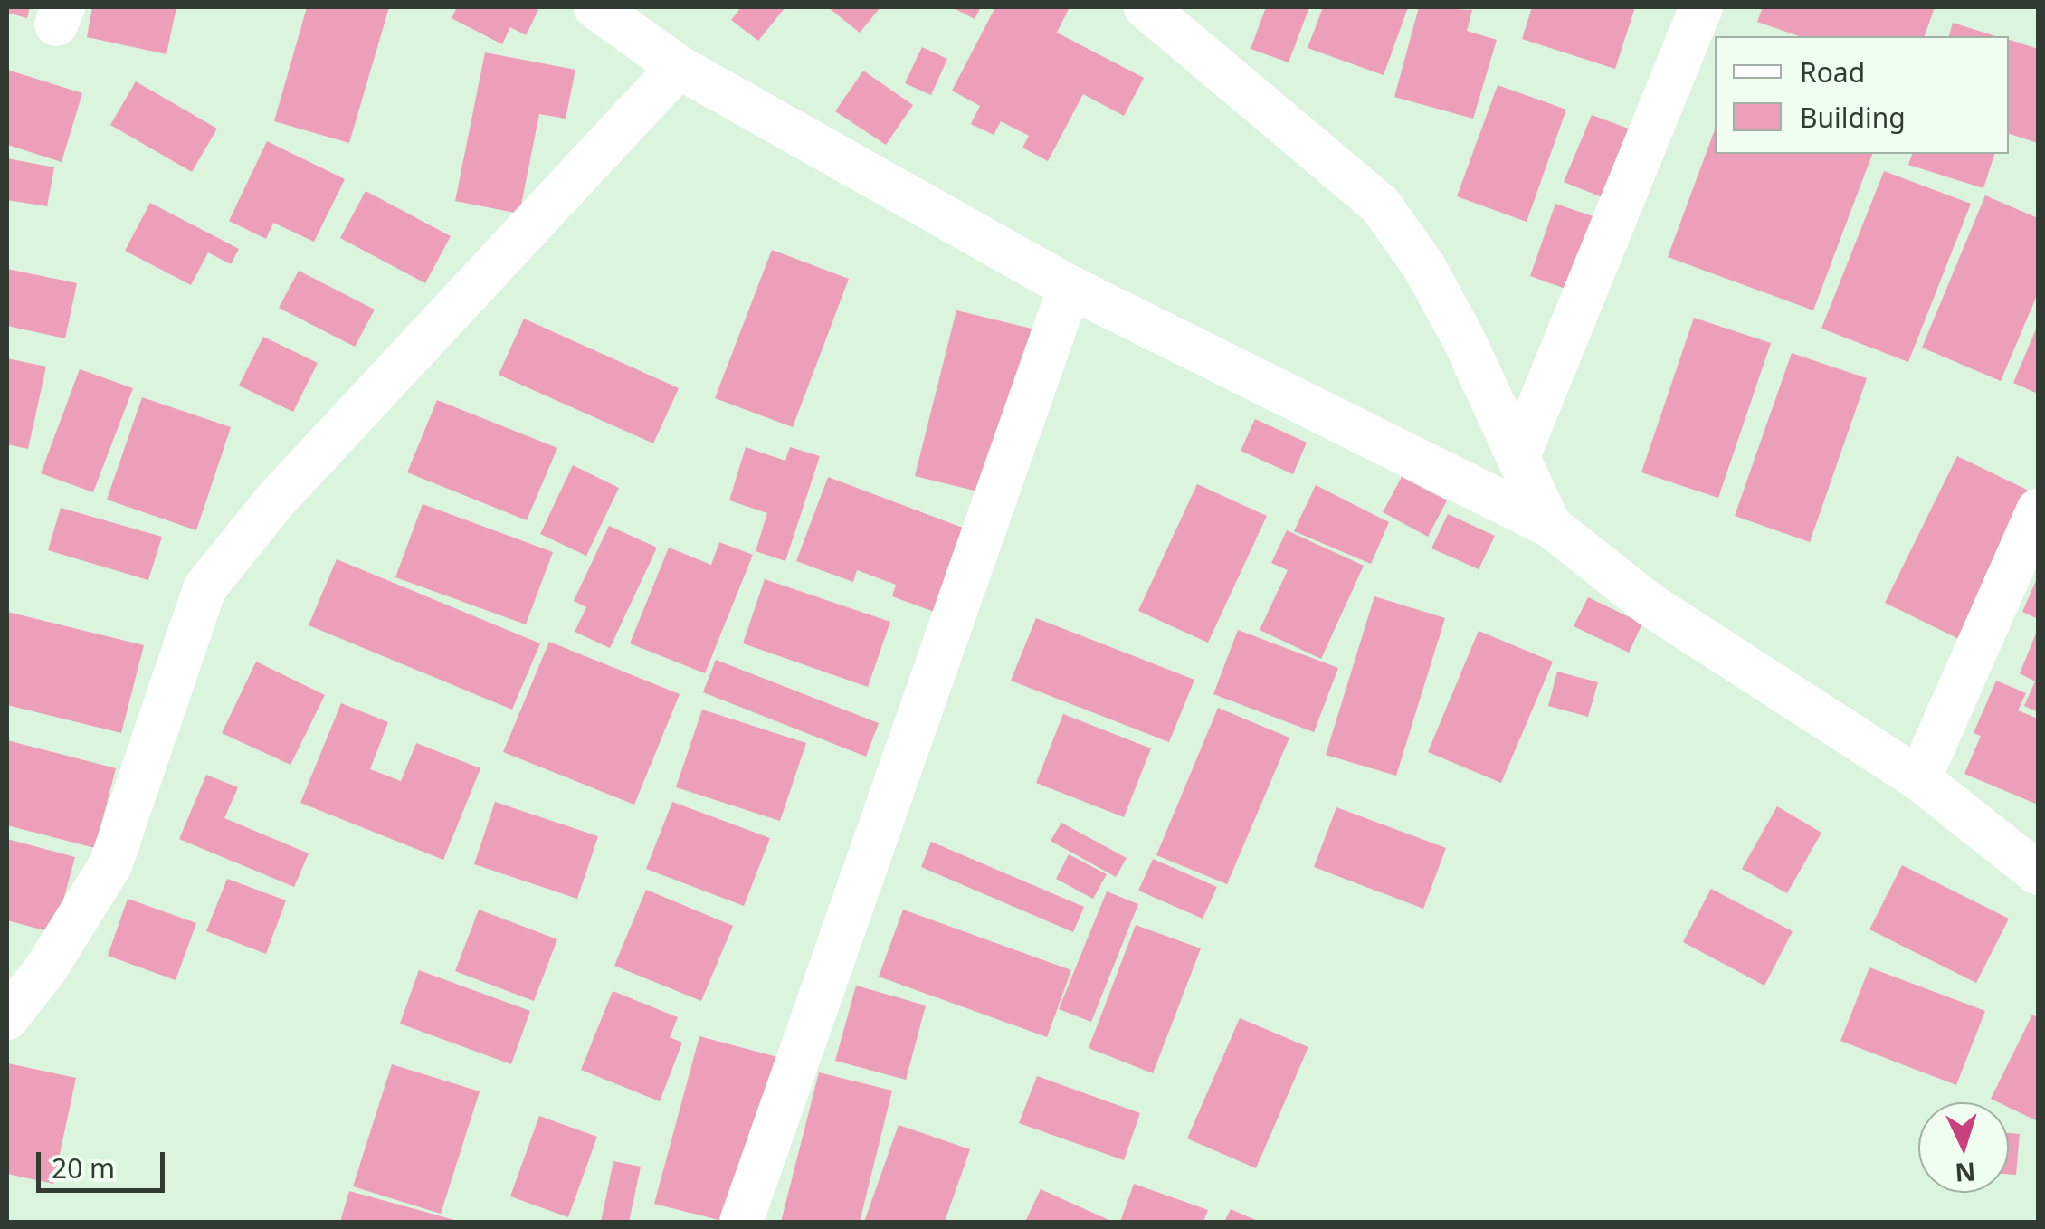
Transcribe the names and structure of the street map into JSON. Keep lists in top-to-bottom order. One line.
{"legend":["Road","Building"],"scale_bar":"20 m","north":"bottom"}
